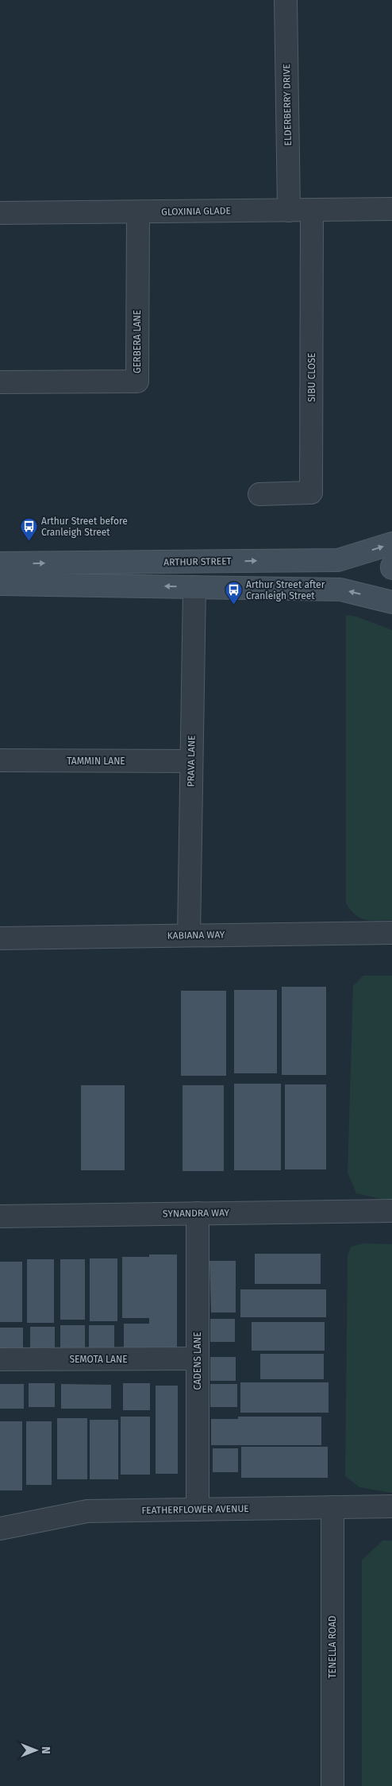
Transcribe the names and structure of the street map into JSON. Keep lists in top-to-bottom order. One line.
{"streets":{"street":["ELDERBERRY DRIVE","GLOXINIA GLADE","GERBERA LANE","SIBU CLOSE","ARTHUR STREET","TAMMIN LANE","PRAVA LANE","KABIANA WAY","SYNANDRA WAY","SEMOTA LANE","CADENS LANE","FEATHERFLOWER AVENUE","TENELLA ROAD"]},"crossings":[["ELDERBERRY DRIVE","GLOXINIA GLADE"],["GLOXINIA GLADE","GERBERA LANE"],["GLOXINIA GLADE","SIBU CLOSE"],["TAMMIN LANE","PRAVA LANE"],["PRAVA LANE","KABIANA WAY"],["SYNANDRA WAY","CADENS LANE"],["SEMOTA LANE","CADENS LANE"],["CADENS LANE","FEATHERFLOWER AVENUE"],["FEATHERFLOWER AVENUE","TENELLA ROAD"]],"places":{"bus stop":["Arthur Street before Cranleigh Street","Arthur Street after Cranleigh Street"]},"north":"right"}
